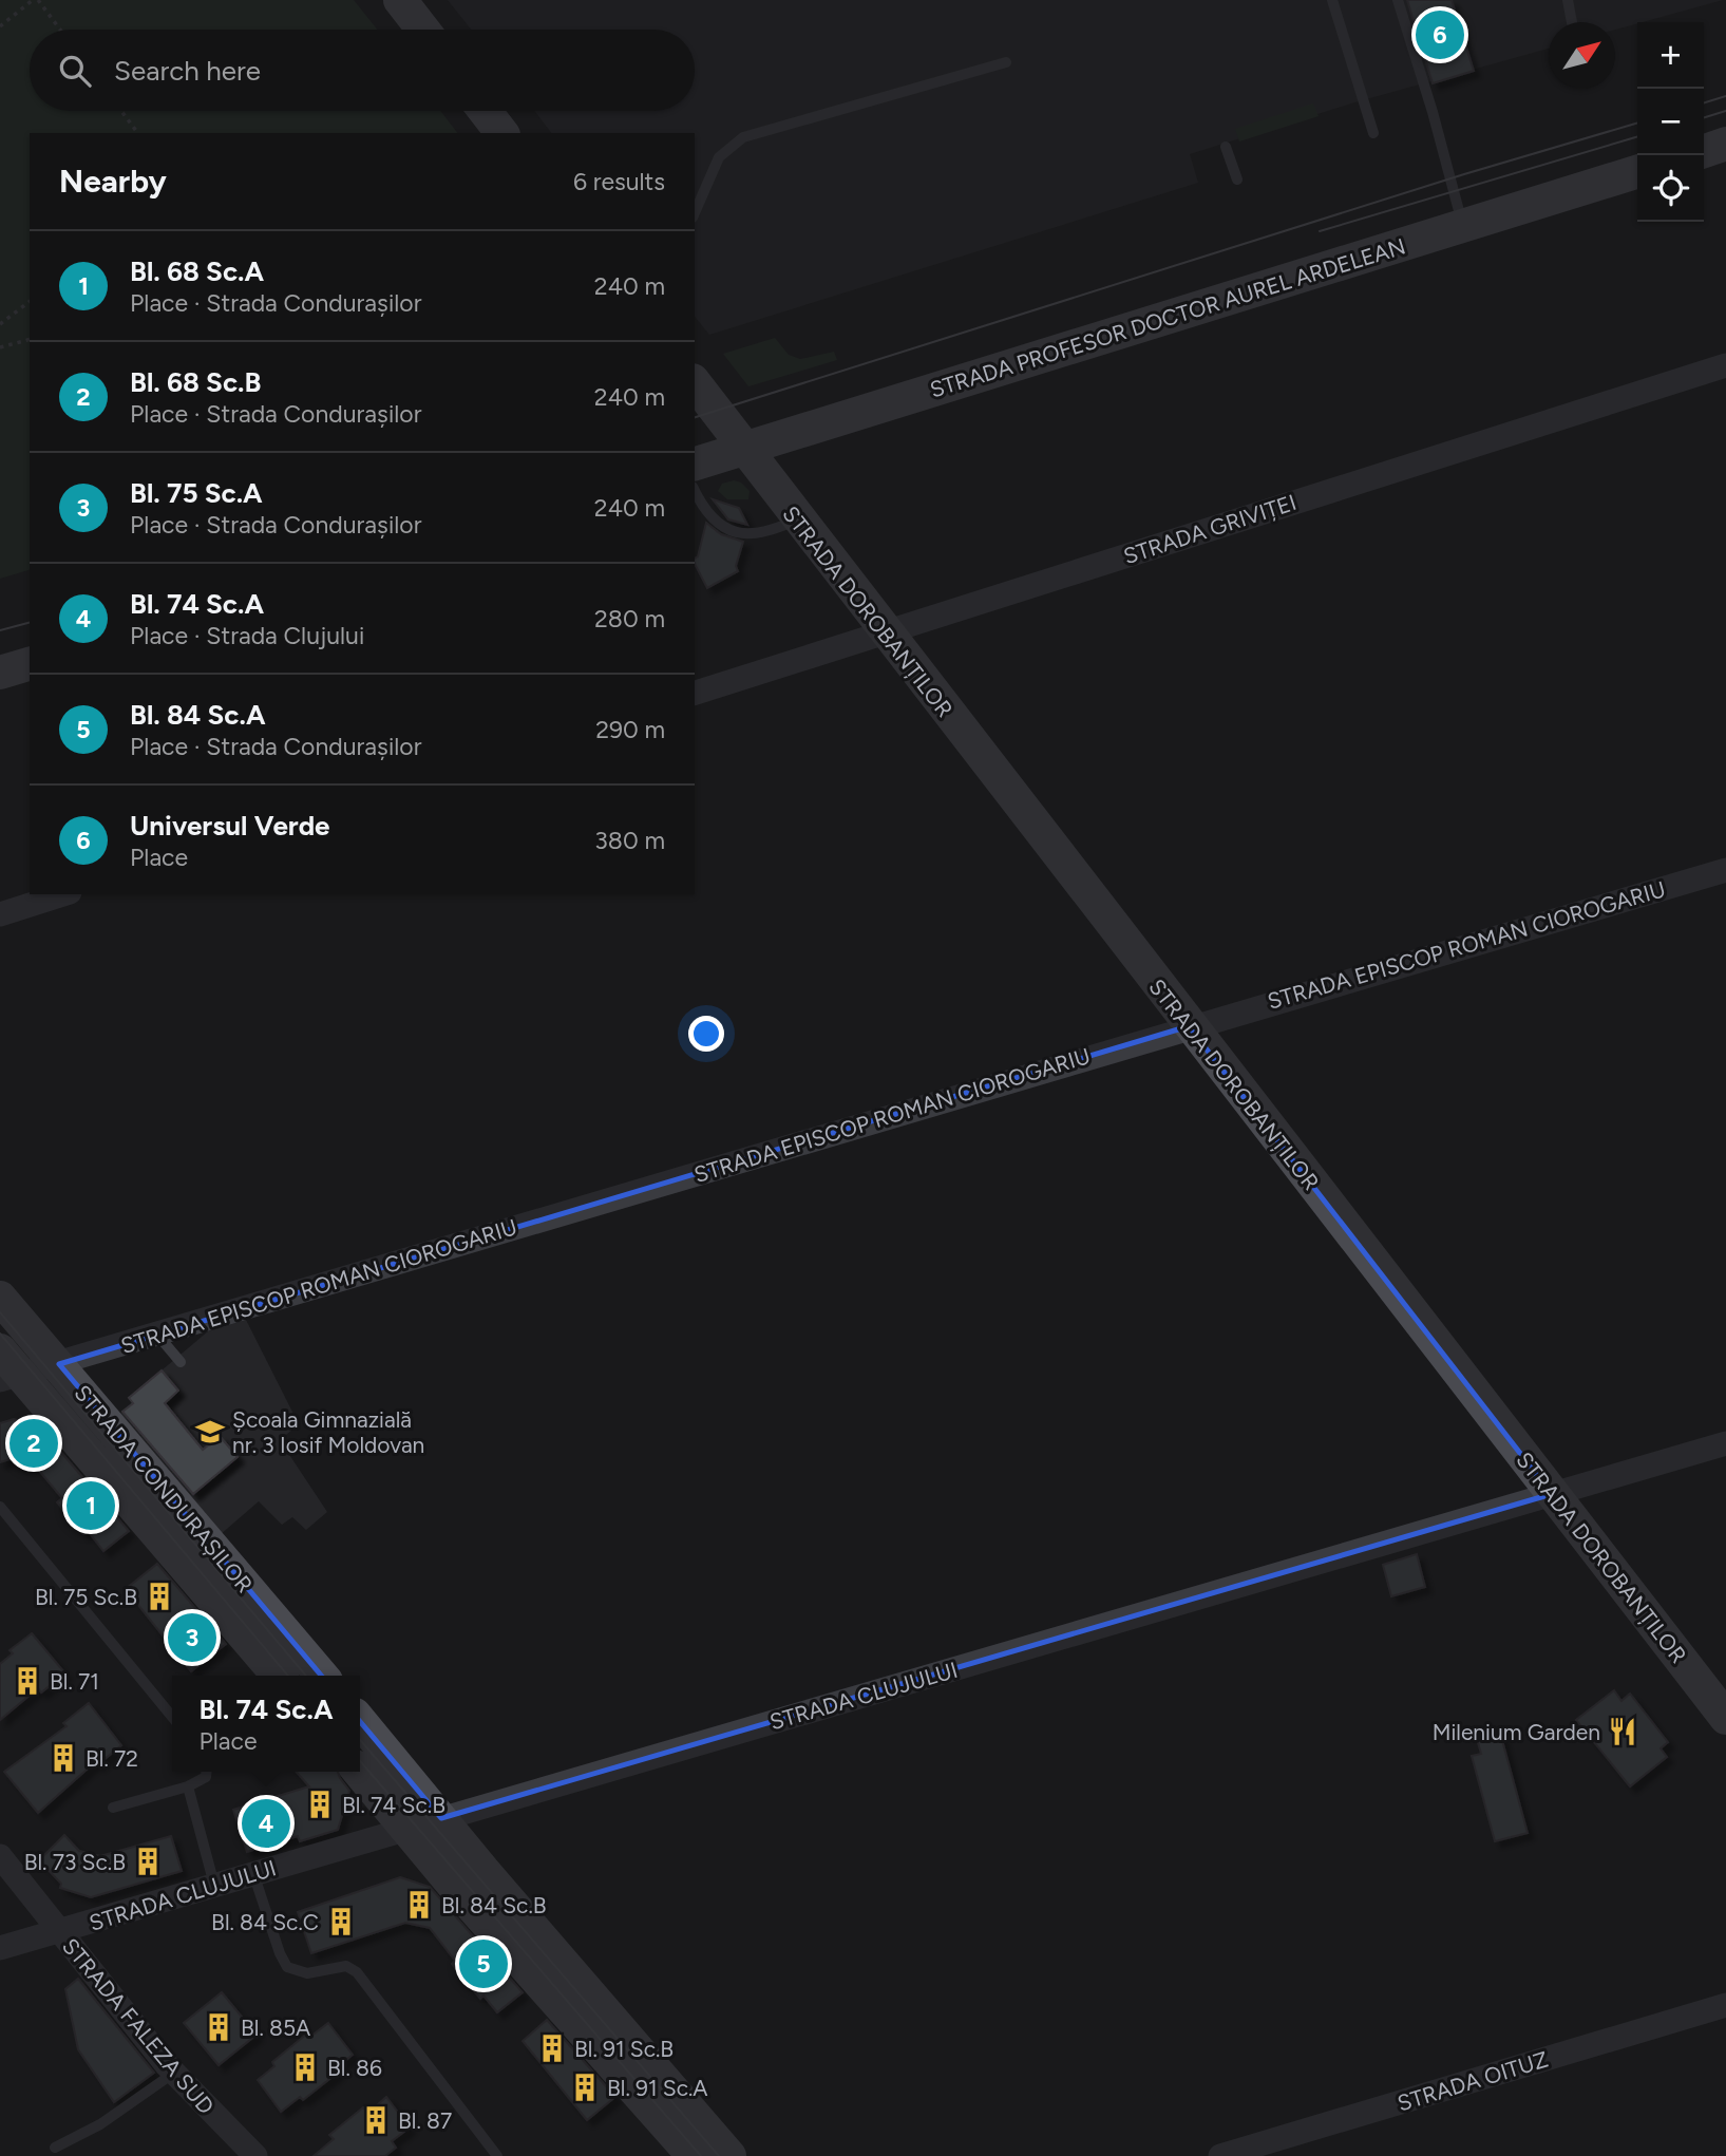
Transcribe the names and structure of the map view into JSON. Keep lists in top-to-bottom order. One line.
{"streets":{"main road":["STRADA PROFESOR DOCTOR AUREL ARDELEAN","STRADA DOROBANȚILOR","STRADA CONDURAȘILOR"],"street":["STRADA GRIVIȚEI","STRADA EPISCOP ROMAN CIOROGARIU","STRADA CLUJULUI","STRADA FALEZA SUD","STRADA OITUZ"]},"crossings":[["STRADA PROFESOR DOCTOR AUREL ARDELEAN","STRADA DOROBANȚILOR"],["STRADA GRIVIȚEI","STRADA DOROBANȚILOR"],["STRADA DOROBANȚILOR","STRADA EPISCOP ROMAN CIOROGARIU"],["STRADA DOROBANȚILOR","STRADA CLUJULUI"],["STRADA EPISCOP ROMAN CIOROGARIU","STRADA CONDURAȘILOR"],["STRADA CLUJULUI","STRADA FALEZA SUD"]],"places":{"school or university":["Școala Gimnazială nr. 3 Iosif Moldovan"],"building":["Bl. 75 Sc.B","Bl. 71","Bl. 72","Bl. 74 Sc.B","Bl. 73 Sc.B","Bl. 84 Sc.B","Bl. 84 Sc.C","Bl. 85A","Bl. 91 Sc.B","Bl. 86","Bl. 91 Sc.A","Bl. 87"],"restaurant":["Milenium Garden"]},"north":"top right","page":{"pins":["6","2","1","3","4","5"],"map_buttons":["+","−"],"search":"Search here","heading":["Nearby","6 results"],"list":[{"mark":"1","name":"Bl. 68 Sc.A","note":"Place · Strada Condurașilor","value":"240 m"},{"mark":"2","name":"Bl. 68 Sc.B","note":"Place · Strada Condurașilor","value":"240 m"},{"mark":"3","name":"Bl. 75 Sc.A","note":"Place · Strada Condurașilor","value":"240 m"},{"mark":"4","name":"Bl. 74 Sc.A","note":"Place · Strada Clujului","value":"280 m"},{"mark":"5","name":"Bl. 84 Sc.A","note":"Place · Strada Condurașilor","value":"290 m"},{"mark":"6","name":"Universul Verde","note":"Place","value":"380 m"}],"popup":["Bl. 74 Sc.A","Place"]}}
